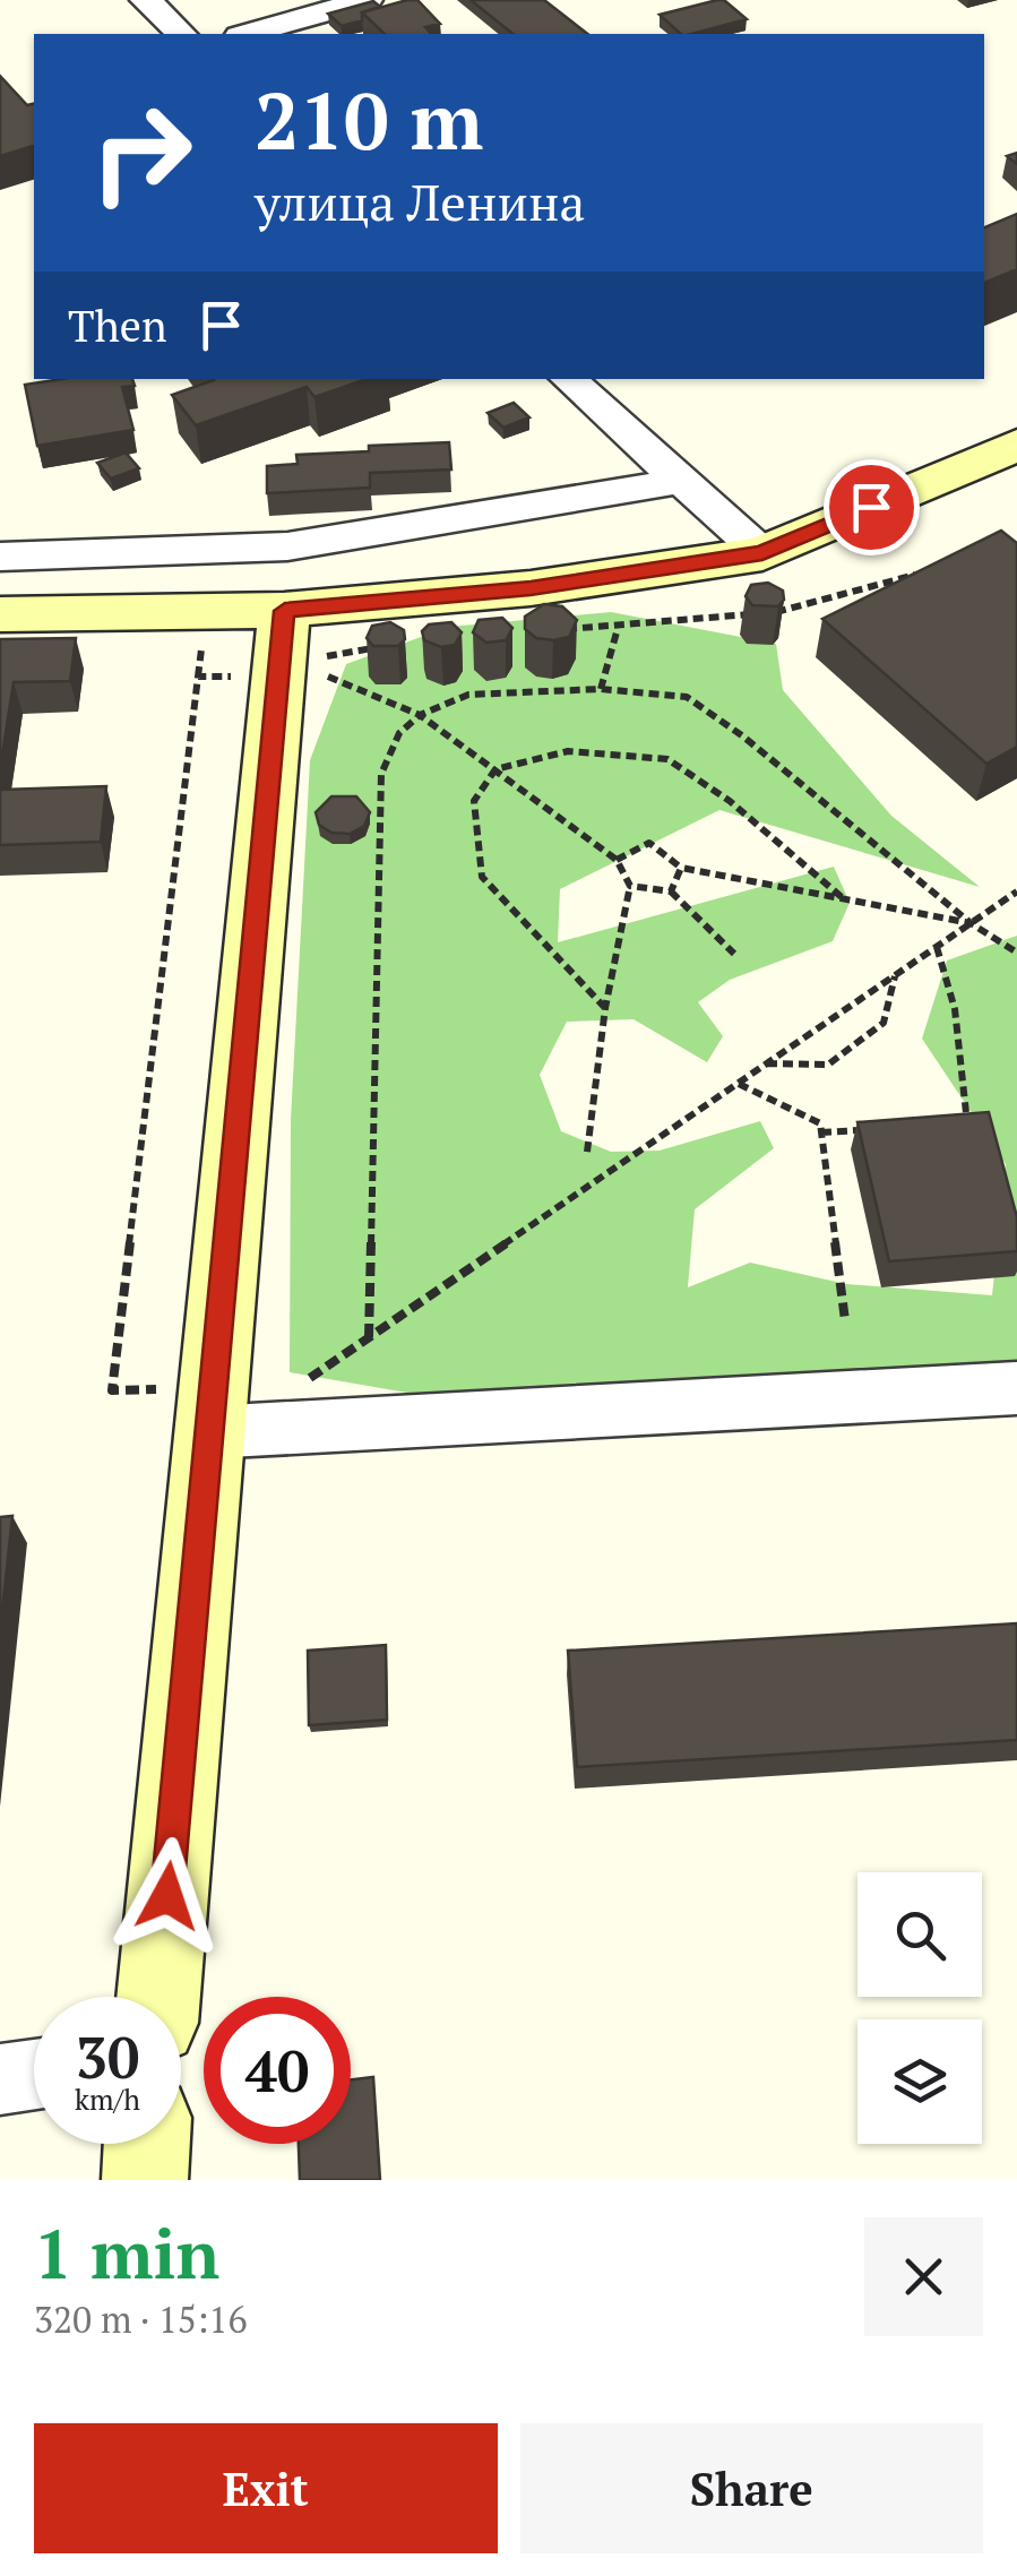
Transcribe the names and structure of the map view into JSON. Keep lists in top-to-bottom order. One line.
{"page":{"turn":["210 m","улица Ленина"],"then":"Then","speed":"30 km/h","limit":"40","heading":["1 min","320 m · 15:16"],"buttons":["Exit","Share"]}}
